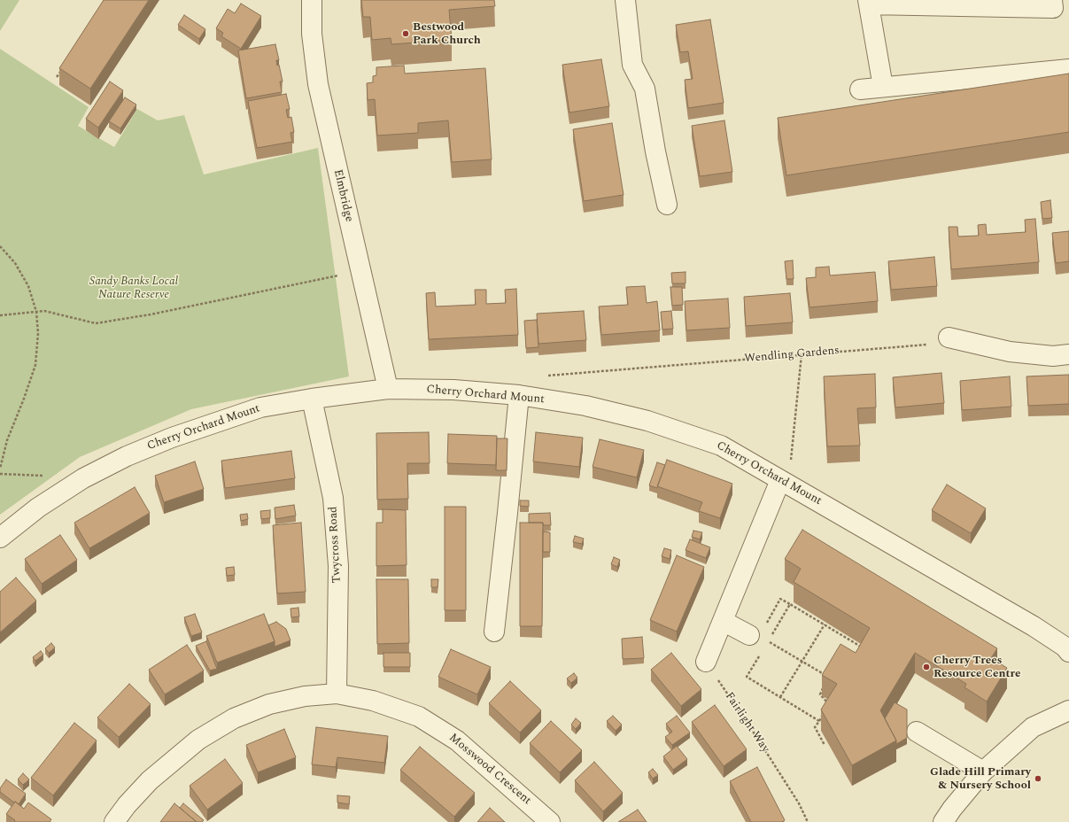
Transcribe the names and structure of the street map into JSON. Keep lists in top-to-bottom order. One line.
{"streets":{"street":["Elmbridge","Cherry Orchard Mount","Twycross Road","Mosswood Crescent"],"path":["Wendling Gardens","Fairlight Way"]},"crossings":[["Elmbridge","Cherry Orchard Mount"],["Wendling Gardens","Cherry Orchard Mount"],["Cherry Orchard Mount","Twycross Road"],["Twycross Road","Mosswood Crescent"]],"parks":["Sandy Banks Local Nature Reserve"],"places":["Bestwood Park Church","Cherry Trees Resource Centre","Glade Hill Primary & Nursery School"]}
